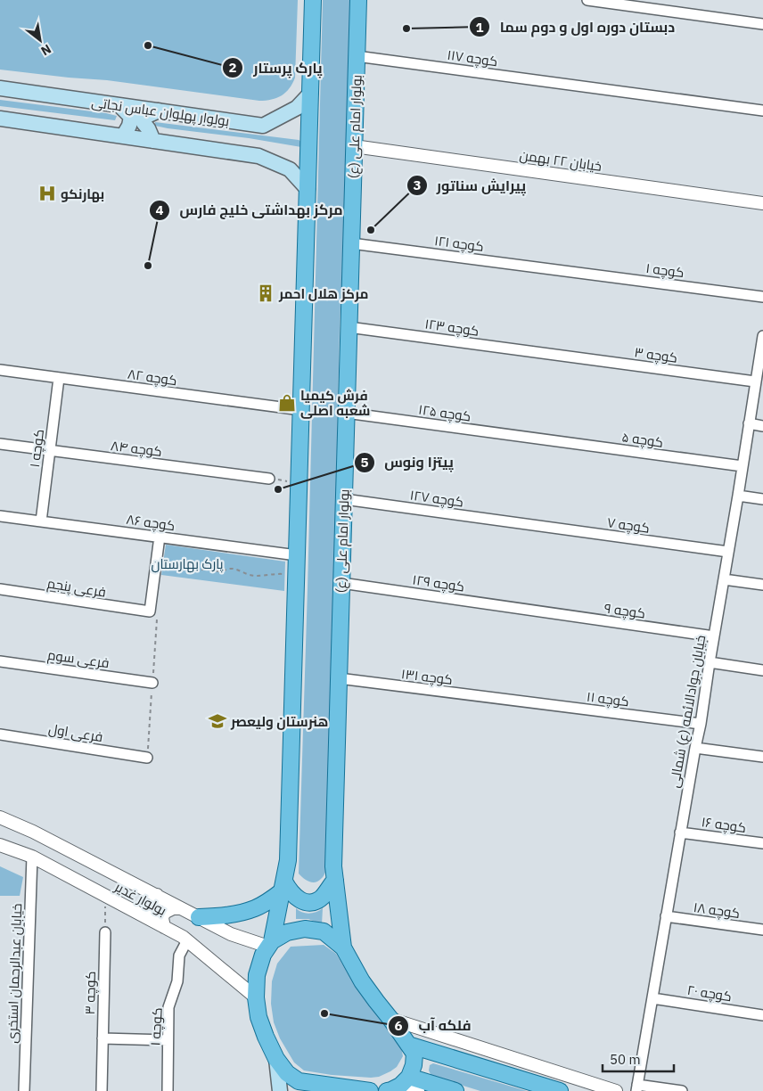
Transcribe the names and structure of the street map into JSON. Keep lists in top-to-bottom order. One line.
{"streets":{"main road":["بولوار پهلوان عباس نجاتی","بولوار امام علی (ع)"],"street":["کوچه ۱۱۷","خیابان ۲۲ بهمن","کوچه ۱۲۱","کوچه ۱","کوچه ۱۲۳","کوچه ۳","کوچه ۸۲","کوچه ۱۲۵","کوچه ۵","کوچه ۸۴","کوچه ۱۲۷","کوچه ۸۶","کوچه ۷","کوچه ۱۲۹","فرعی پنجم","کوچه ۹","فرعی سوم","کوچه ۱۳۱","کوچه ۱۱","خیابان جوادالائمه (ع) شمالی","فرعی اول","کوچه ۱۶","بولوار غدیر","کوچه ۱۸","خیابان عبدالرحمان استخری","کوچه ۲۰"]},"crossings":[["کوچه ۱۱۷","بولوار امام علی (ع)"],["بولوار امام علی (ع)","خیابان ۲۲ بهمن"],["بولوار امام علی (ع)","کوچه ۱۲۱"],["بولوار امام علی (ع)","کوچه ۱۲۳"],["بولوار امام علی (ع)","کوچه ۱۲۵"],["بولوار امام علی (ع)","کوچه ۱۲۷"],["بولوار امام علی (ع)","کوچه ۱۲۹"],["بولوار امام علی (ع)","کوچه ۱۳۱"],["کوچه ۱۲۱","کوچه ۱"],["کوچه ۱","کوچه ۸۲"],["کوچه ۱","کوچه ۸۴"],["کوچه ۱","کوچه ۸۶"],["کوچه ۱","بولوار غدیر"],["کوچه ۱۲۳","کوچه ۳"],["کوچه ۳","خیابان جوادالائمه (ع) شمالی"],["کوچه ۱۲۵","کوچه ۵"],["کوچه ۵","خیابان جوادالائمه (ع) شمالی"],["کوچه ۱۲۷","کوچه ۷"],["کوچه ۷","خیابان جوادالائمه (ع) شمالی"],["کوچه ۱۲۹","کوچه ۹"],["کوچه ۹","خیابان جوادالائمه (ع) شمالی"],["کوچه ۱۳۱","کوچه ۱۱"],["کوچه ۱۱","خیابان جوادالائمه (ع) شمالی"],["خیابان جوادالائمه (ع) شمالی","کوچه ۱۶"],["خیابان جوادالائمه (ع) شمالی","کوچه ۱۸"],["خیابان جوادالائمه (ع) شمالی","کوچه ۲۰"],["بولوار غدیر","خیابان عبدالرحمان استخری"]],"parks":["پارک بهارستان"],"places":{"other":["دبستان دوره اول و دوم سما","پارک پرستار","پیرایش سناتور","مرکز بهداشتی خلیج فارس","پیتزا ونوس","فلکه آب"],"hospital":["بهارنکو"],"building":["مرکز هلال احمر"],"shop":["فرش کیمیا شعبه اصلی"],"school or university":["هنرستان ولیعصر"]},"scale_bar":"50 m","north":"bottom right"}
